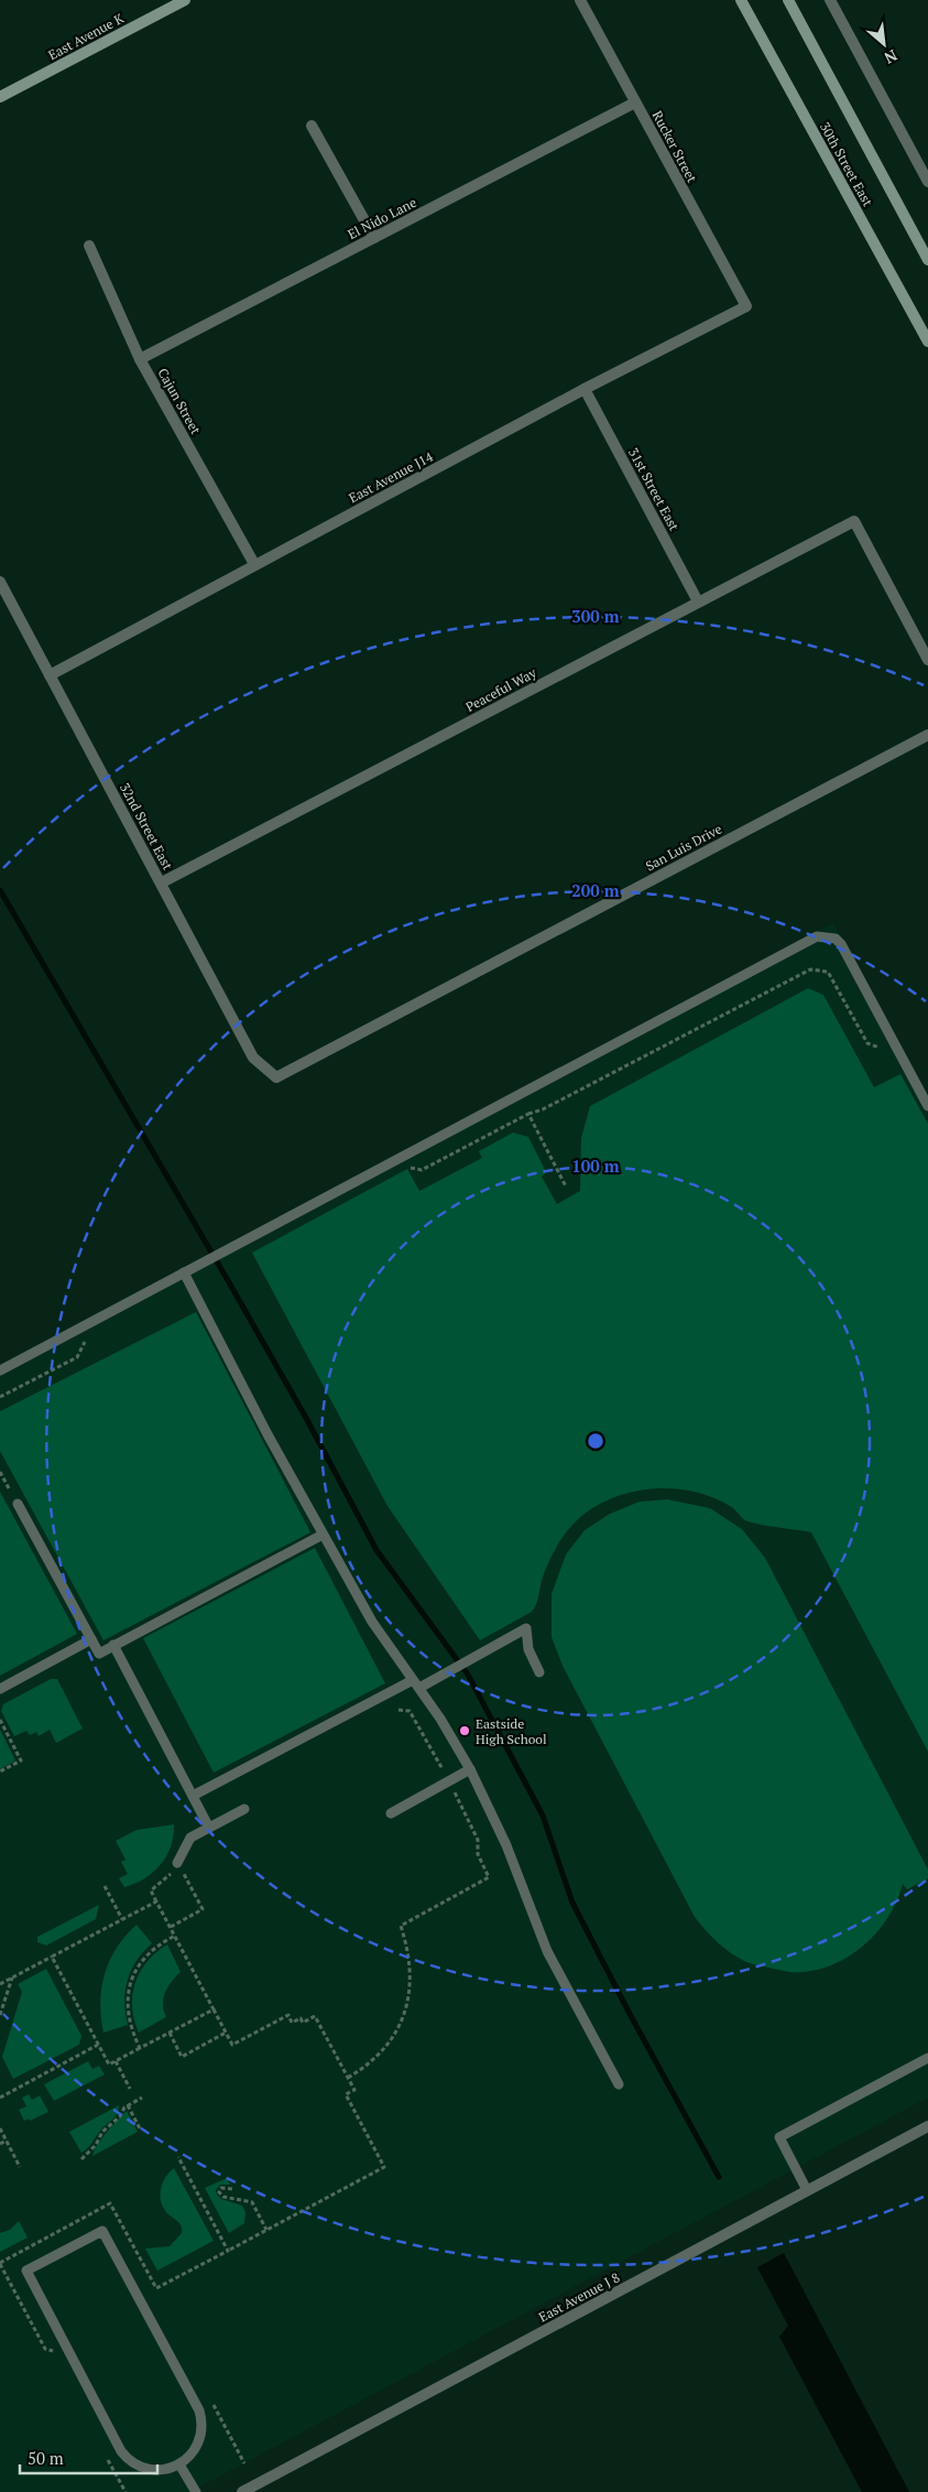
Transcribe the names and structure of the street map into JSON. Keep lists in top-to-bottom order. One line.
{"streets":{"main road":["East Avenue K","30th Street East"],"street":["Rucker Street","El Nido Lane","Cajun Street","East Avenue J14","31st Street East","Peaceful Way","32nd Street East","San Luis Drive","East Avenue J 8"]},"crossings":[["Rucker Street","El Nido Lane"],["Rucker Street","East Avenue J14"],["El Nido Lane","Cajun Street"],["Cajun Street","East Avenue J14"],["East Avenue J14","31st Street East"],["East Avenue J14","32nd Street East"],["31st Street East","Peaceful Way"],["Peaceful Way","32nd Street East"],["32nd Street East","San Luis Drive"]],"places":["Eastside High School"],"scale_bar":"50 m","north":"bottom right","rings":["300 m","200 m","100 m"]}
